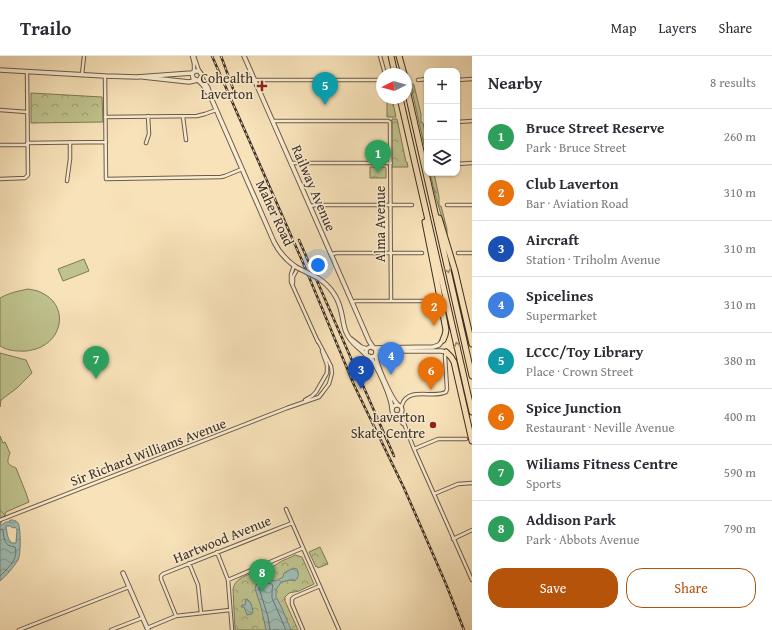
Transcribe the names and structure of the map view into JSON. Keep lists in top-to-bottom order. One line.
{"streets":{"street":["Railway Avenue","Maher Road","Alma Avenue","Sir Richard Williams Avenue","Hartwood Avenue"]},"crossings":[["Railway Avenue","Maher Road"],["Railway Avenue","Alma Avenue"],["Maher Road","Sir Richard Williams Avenue"]],"places":{"health":["Cohealth Laverton"],"other":["Laverton Skate Centre"]},"north":"left","page":{"header":"Trailo","nav":["Map","Layers","Share"],"heading":["Nearby","8 results"],"map_buttons":["+","−"],"pins":["5","1","2","4","7","3","6","8"],"list":[{"mark":"1","name":"Bruce Street Reserve","note":"Park · Bruce Street","value":"260 m"},{"mark":"2","name":"Club Laverton","note":"Bar · Aviation Road","value":"310 m"},{"mark":"3","name":"Aircraft","note":"Station · Triholm Avenue","value":"310 m"},{"mark":"4","name":"Spicelines","note":"Supermarket","value":"310 m"},{"mark":"5","name":"LCCC/Toy Library","note":"Place · Crown Street","value":"380 m"},{"mark":"6","name":"Spice Junction","note":"Restaurant · Neville Avenue","value":"400 m"},{"mark":"7","name":"Wiliams Fitness Centre","note":"Sports","value":"590 m"},{"mark":"8","name":"Addison Park","note":"Park · Abbots Avenue","value":"790 m"}],"buttons":["Save","Share"]}}
